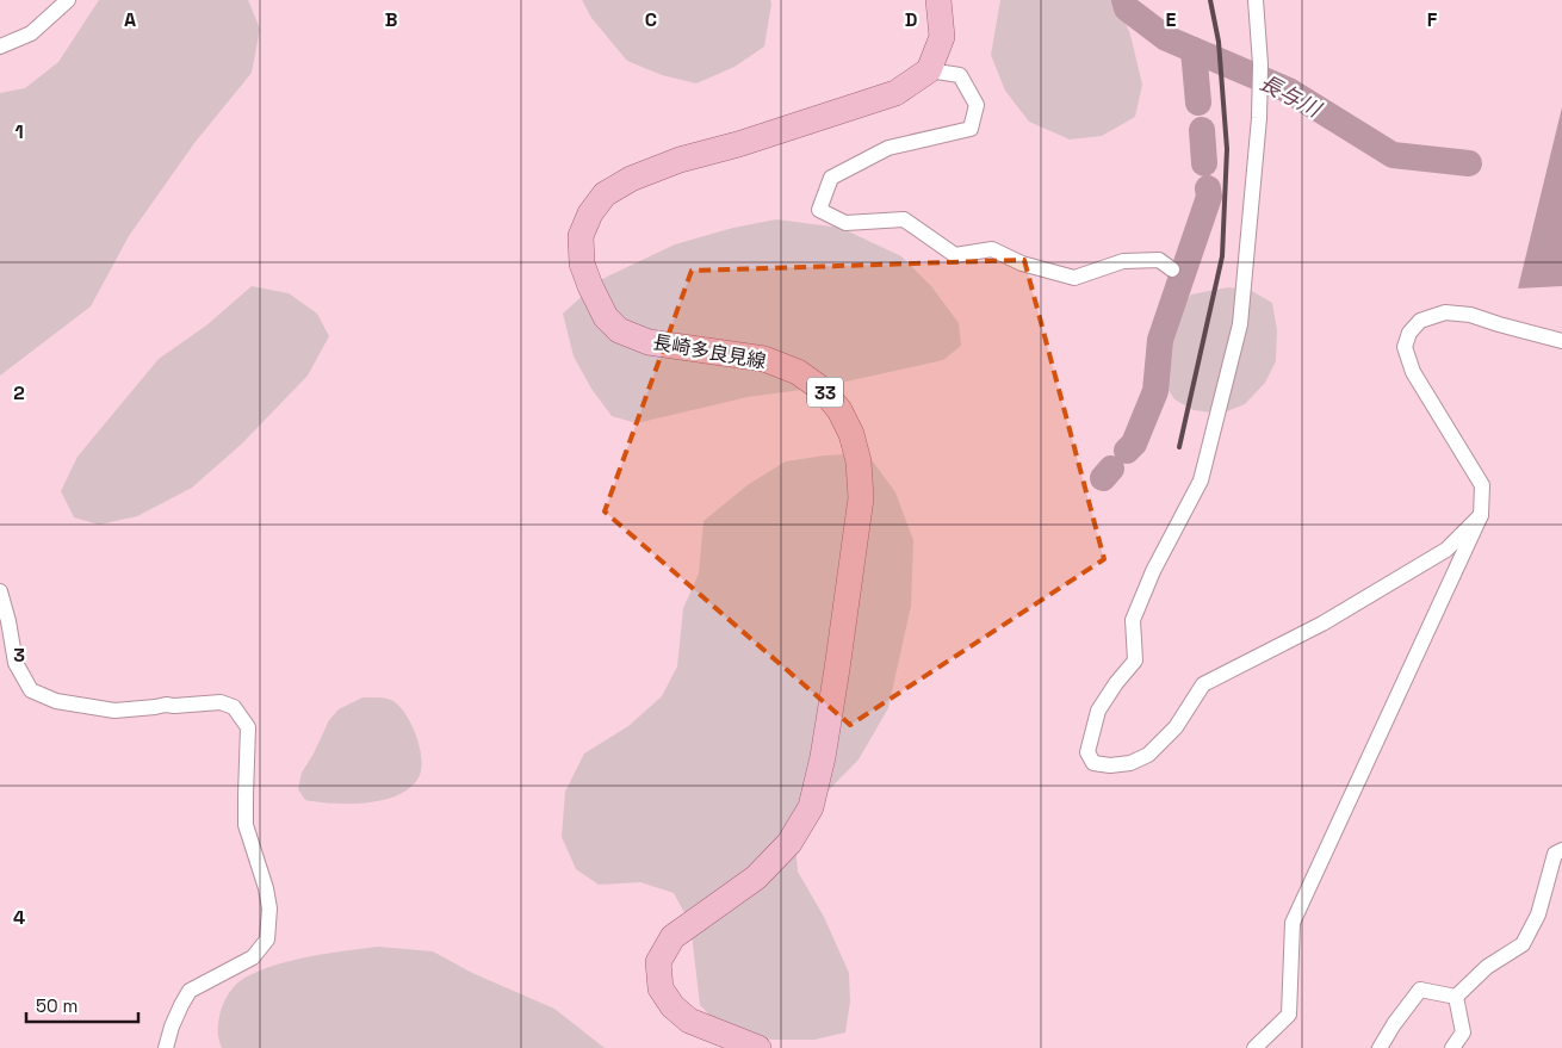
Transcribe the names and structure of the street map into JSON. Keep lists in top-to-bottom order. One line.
{"streets":{"main road":["長崎多良見線","33"]},"water":["長与川"],"scale_bar":"50 m","grid":{"columns":["A","B","C","D","E","F"],"rows":["1","2","3","4"]}}
